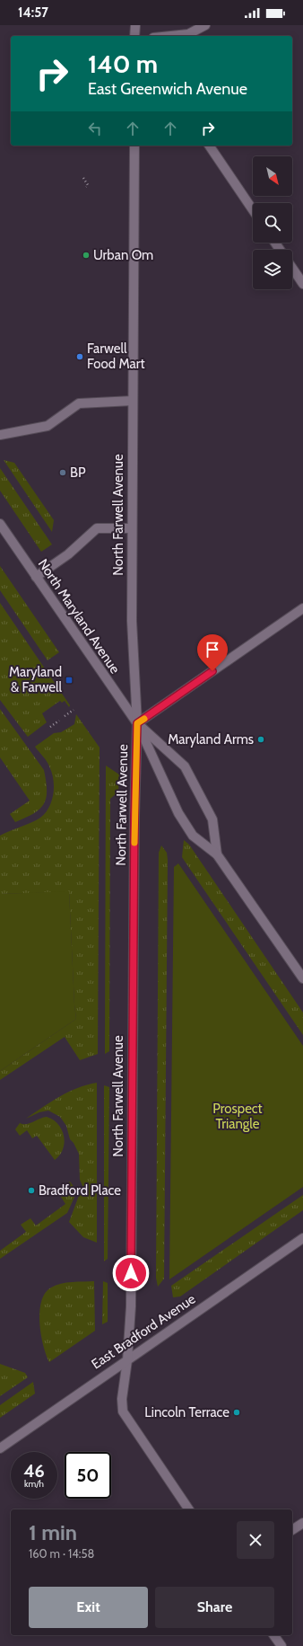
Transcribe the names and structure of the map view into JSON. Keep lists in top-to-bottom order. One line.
{"streets":{"street":["North Farwell Avenue","North Maryland Avenue","East Bradford Avenue"]},"crossings":[["North Farwell Avenue","North Maryland Avenue"],["North Farwell Avenue","East Bradford Avenue"]],"parks":["Prospect Triangle"],"places":{"other":["Urban Om","Farwell Food Mart","BP","Maryland Arms","Bradford Place","Lincoln Terrace"],"transit":["Maryland & Farwell"]},"north":"bottom right","page":{"status":"14:57","turn":["140 m","East Greenwich Avenue"],"speed":"46 km/h","limit":"50","heading":["1 min","160 m · 14:58"],"buttons":["Exit","Share"]}}
